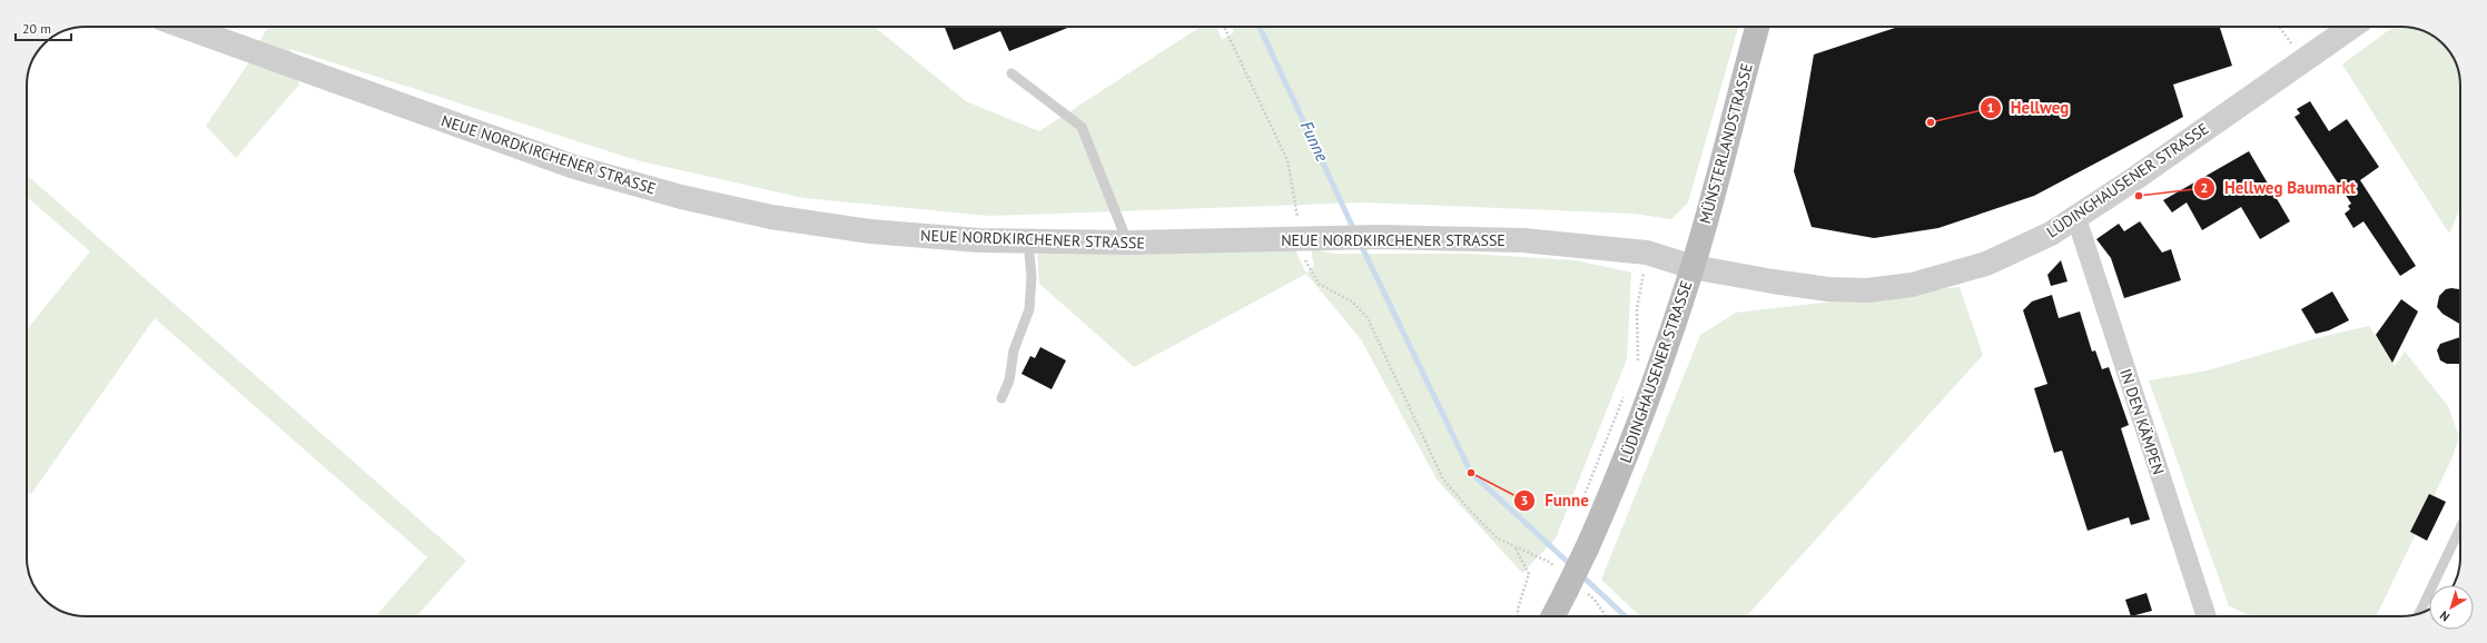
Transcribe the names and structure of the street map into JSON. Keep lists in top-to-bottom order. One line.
{"streets":{"main road":["MÜNSTERLANDSTRASSE","LÜDINGHAUSENER STRASSE"],"street":["NEUE NORDKIRCHENER STRASSE","IN DEN KÄMPEN"]},"crossings":[["MÜNSTERLANDSTRASSE","NEUE NORDKIRCHENER STRASSE"],["MÜNSTERLANDSTRASSE","LÜDINGHAUSENER STRASSE"],["NEUE NORDKIRCHENER STRASSE","LÜDINGHAUSENER STRASSE"],["LÜDINGHAUSENER STRASSE","IN DEN KÄMPEN"]],"water":["Funne"],"places":["Hellweg","Hellweg Baumarkt","Funne"],"scale_bar":"20 m","north":"bottom left"}
